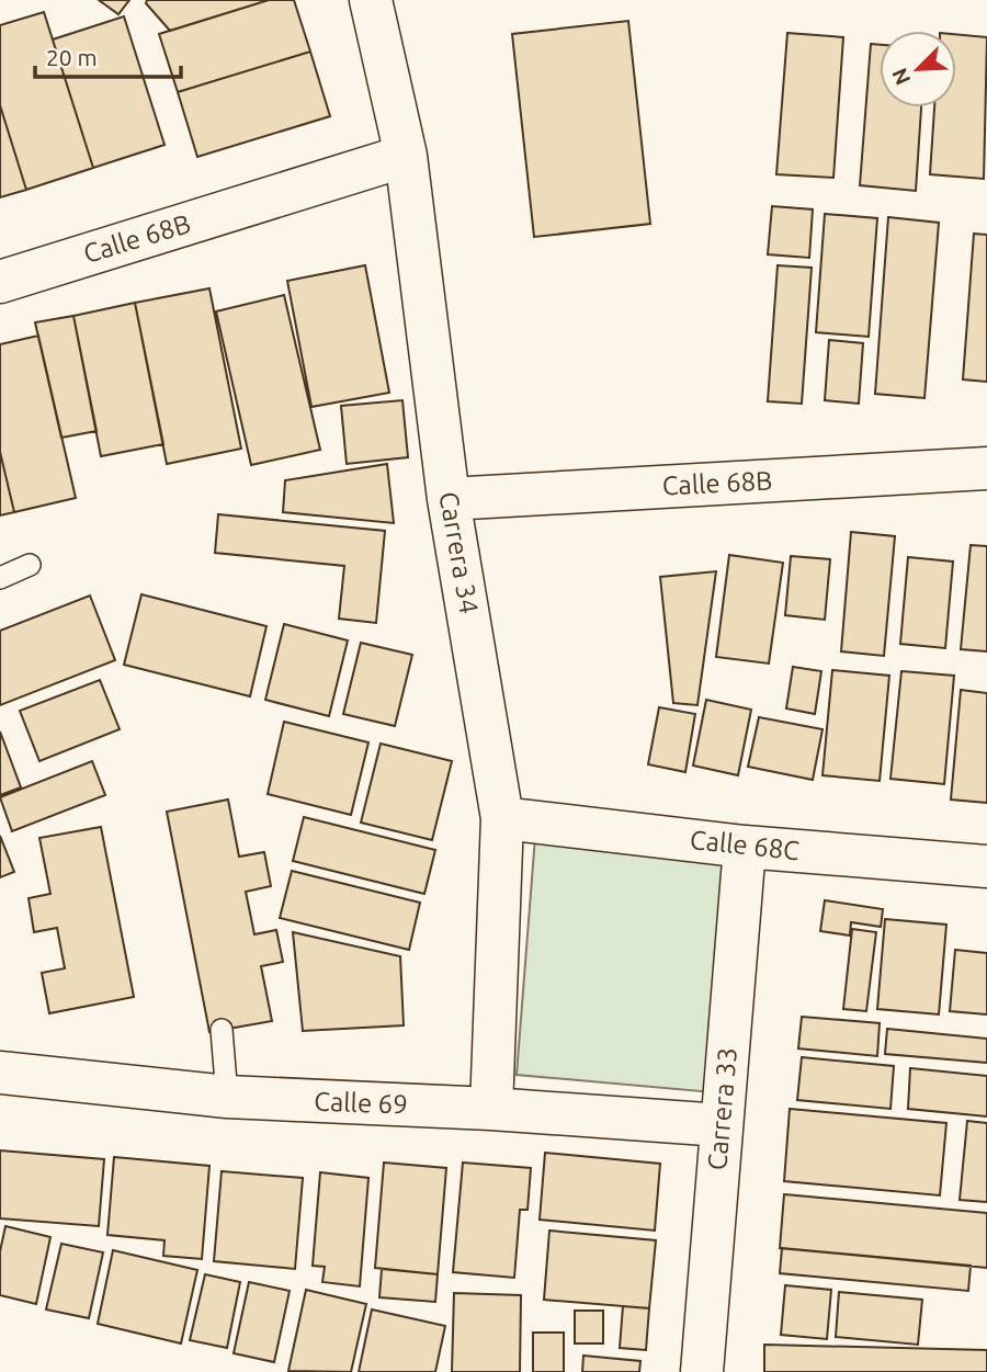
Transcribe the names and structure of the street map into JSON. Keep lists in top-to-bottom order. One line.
{"streets":{"street":["Calle 68B","Carrera 34","Calle 68C","Calle 69","Carrera 33"]},"crossings":[["Calle 68B","Carrera 34"],["Carrera 34","Calle 68C"],["Carrera 34","Calle 69"],["Calle 68C","Carrera 33"],["Calle 69","Carrera 33"]],"scale_bar":"20 m","north":"bottom left"}
